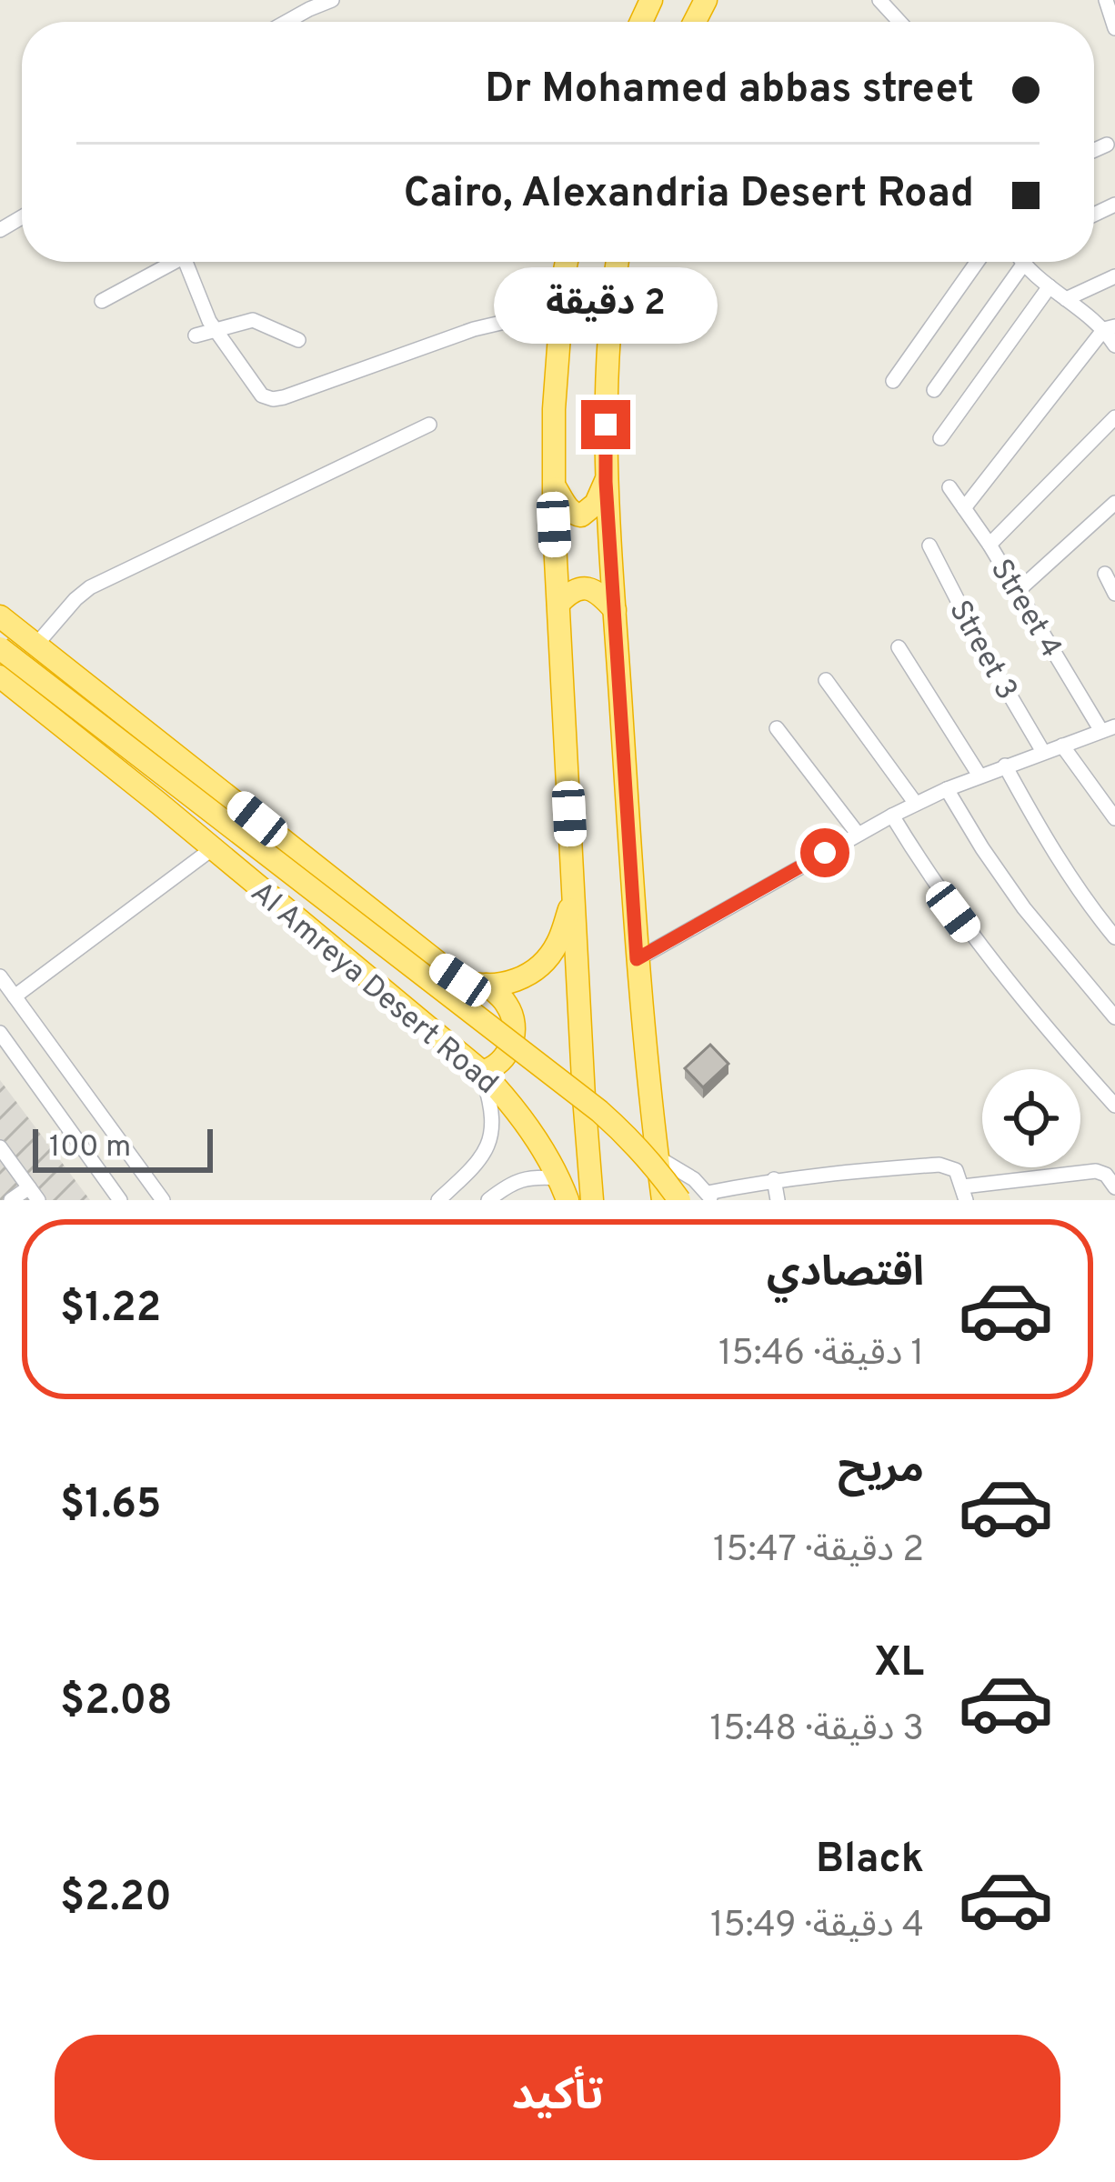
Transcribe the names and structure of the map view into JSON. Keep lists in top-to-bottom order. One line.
{"streets":{"highway":["Al Amreya Desert Road"],"street":["Street 4","Street 3"]},"scale_bar":"100 m","page":{"banner":["Dr Mohamed abbas street","Cairo, Alexandria Desert Road"],"bubble":"2 دقيقة","scale":"100 m","list":[{"name":"اقتصادي","note":"1 دقيقة · 15:46","value":"$1.22"},{"name":"مريح","note":"2 دقيقة · 15:47","value":"$1.65"},{"name":"XL","note":"3 دقيقة · 15:48","value":"$2.08"},{"name":"Black","note":"4 دقيقة · 15:49","value":"$2.20"}],"buttons":"تأكيد"}}
